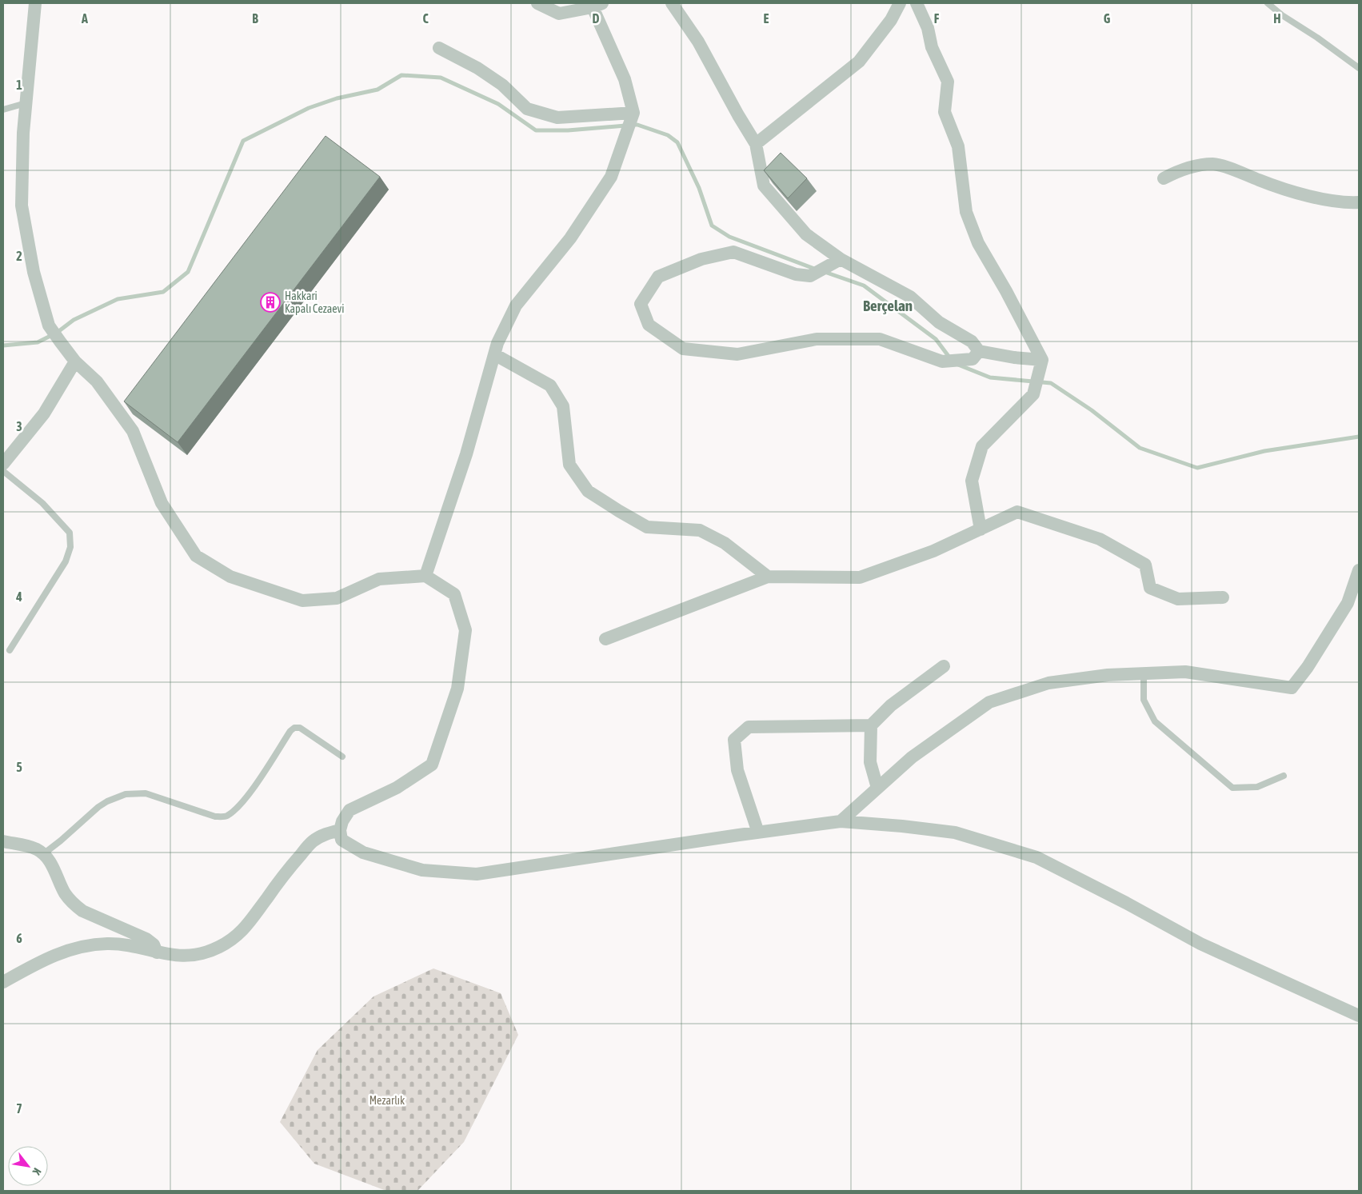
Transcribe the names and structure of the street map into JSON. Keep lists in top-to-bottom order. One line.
{"districts":["Berçelan"],"parks":["Mezarlık"],"places":{"building":["Hakkari Kapalı Cezaevi"]},"north":"bottom right","grid":{"columns":["A","B","C","D","E","F","G","H"],"rows":["1","2","3","4","5","6","7"]}}
